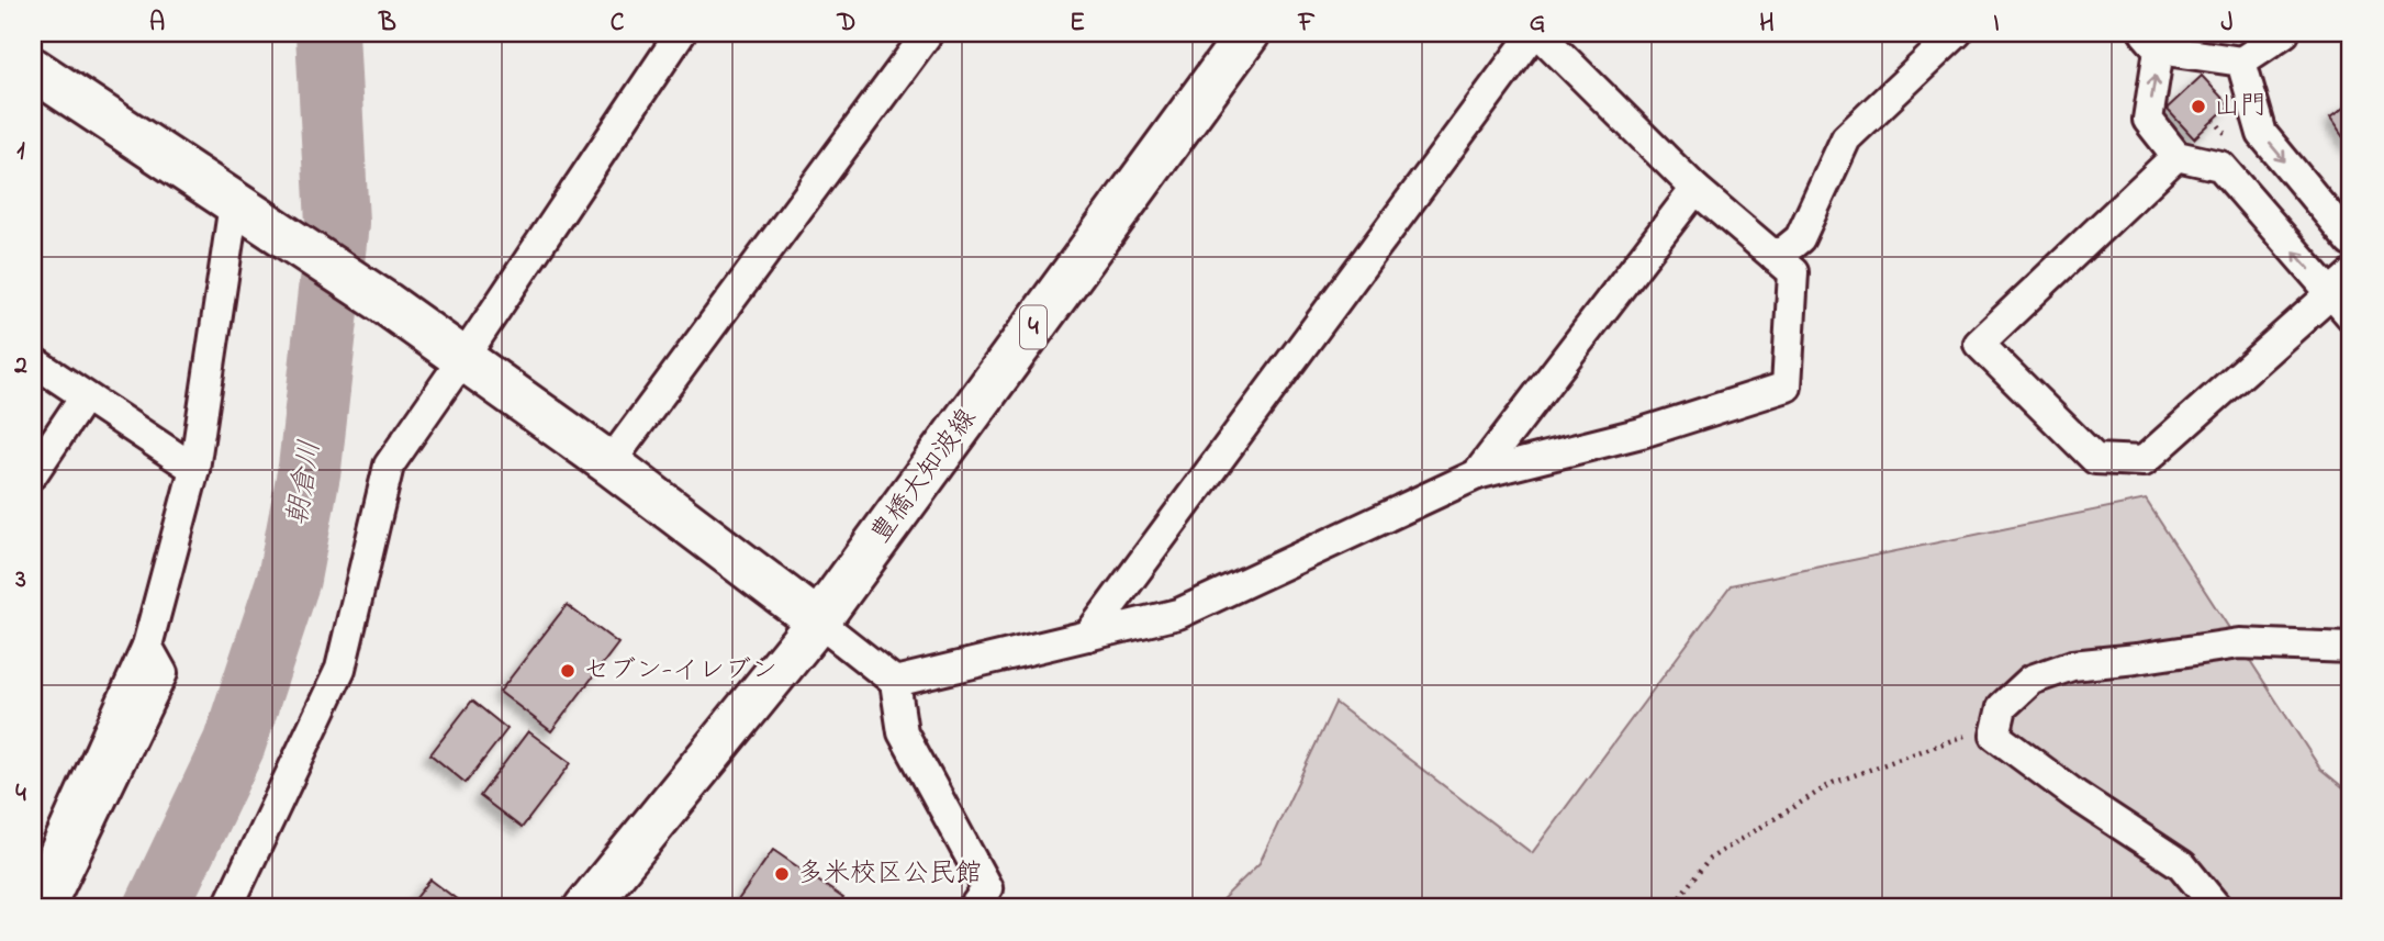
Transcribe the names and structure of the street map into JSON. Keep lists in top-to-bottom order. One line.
{"streets":{"main road":["4","豊橋大知波線"]},"water":["朝倉川"],"places":["山門","セブン-イレブン","多米校区公民館"],"grid":{"columns":["A","B","C","D","E","F","G","H","I","J"],"rows":["1","2","3","4"]}}
